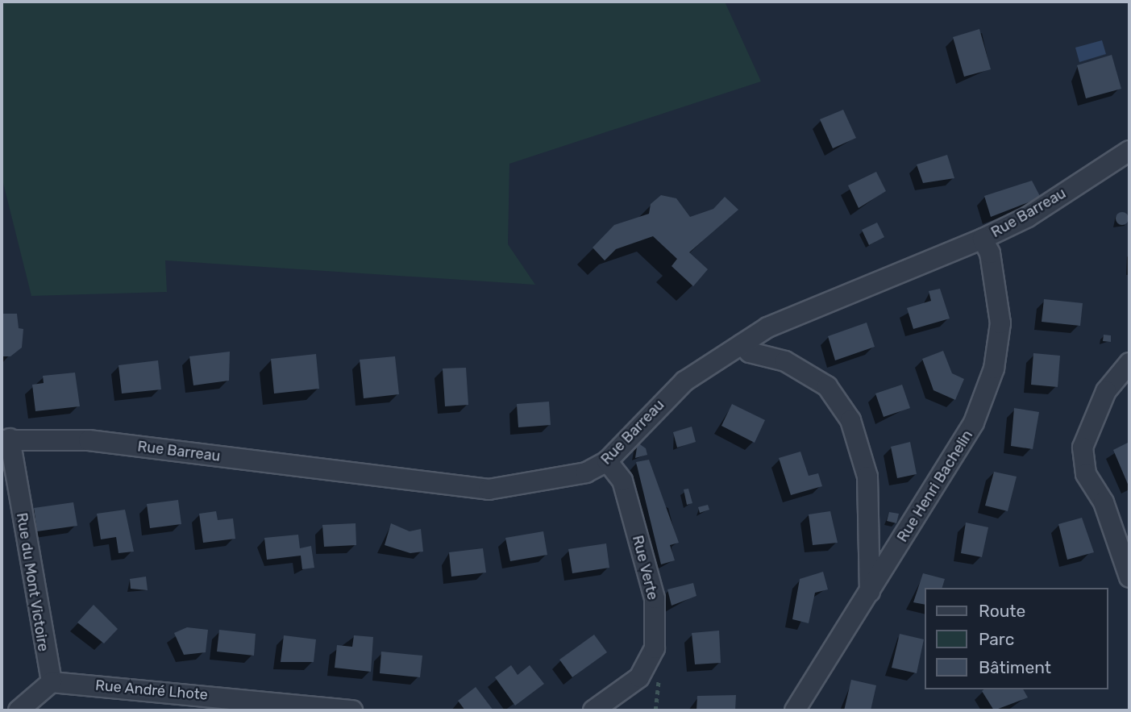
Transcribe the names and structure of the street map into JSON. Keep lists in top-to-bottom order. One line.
{"streets":{"street":["Rue Barreau","Rue Henri Bachelin","Rue Verte","Rue du Mont Victoire","Rue André Lhote"]},"crossings":[["Rue Barreau","Rue Henri Bachelin"],["Rue Barreau","Rue Verte"],["Rue Barreau","Rue du Mont Victoire"],["Rue du Mont Victoire","Rue André Lhote"]],"legend":["Route","Parc","Bâtiment"]}
